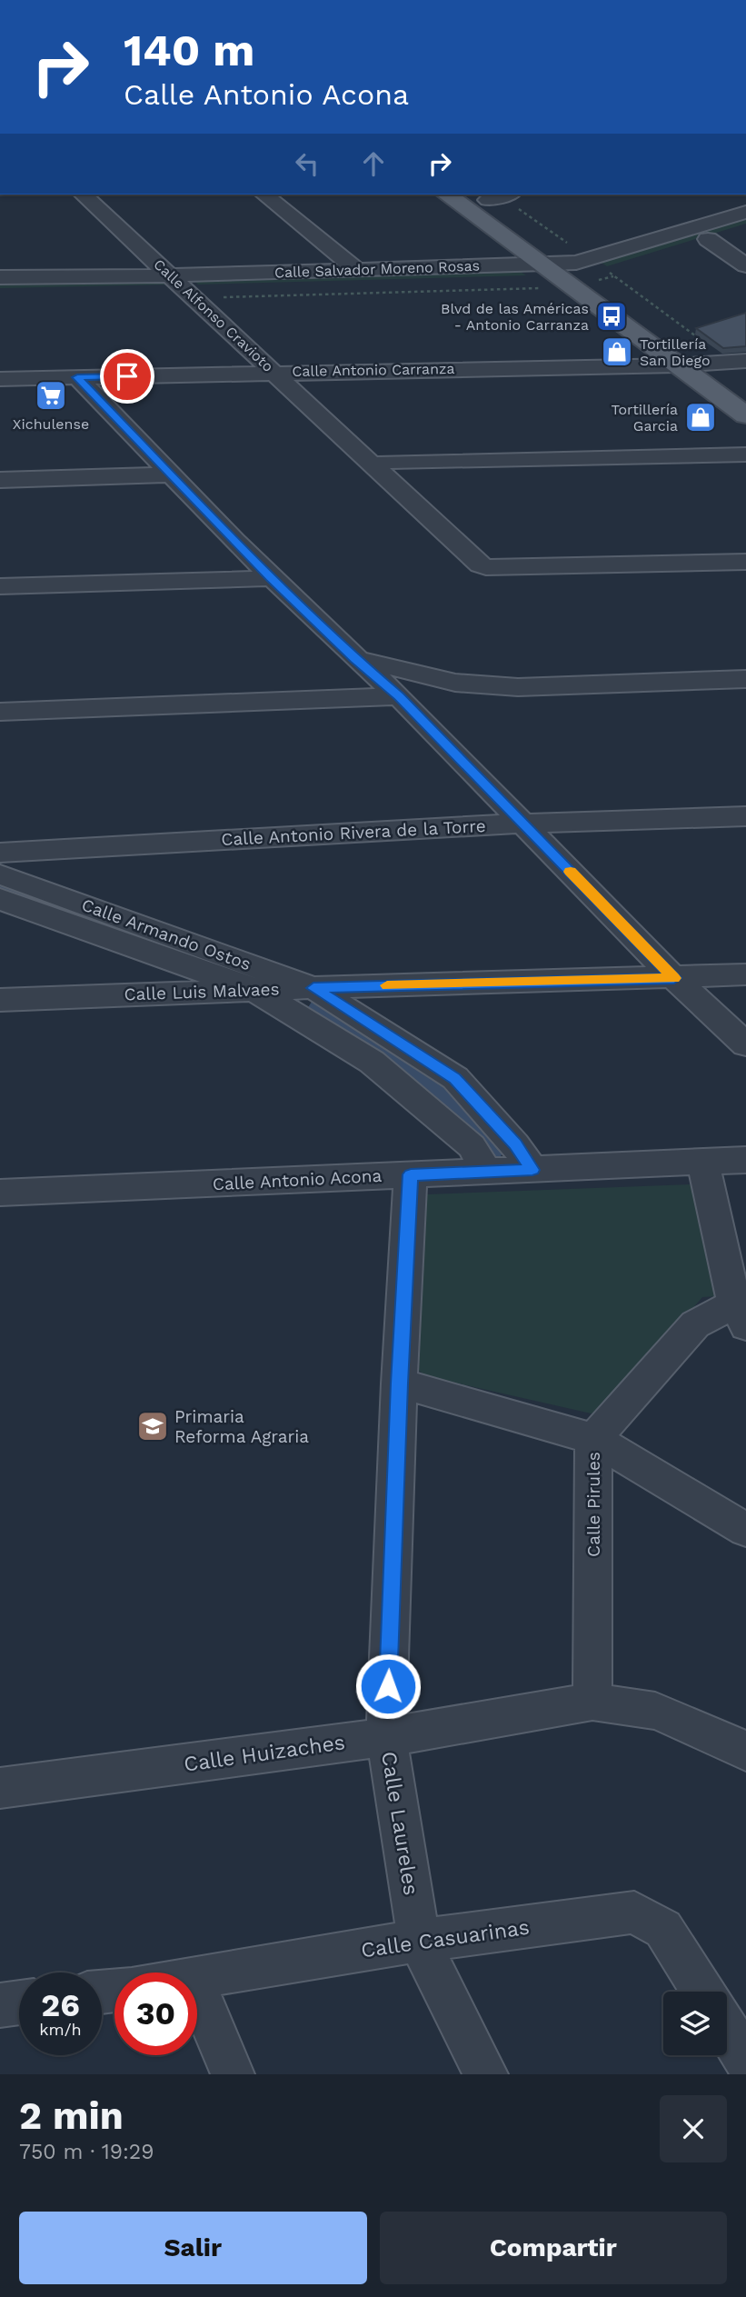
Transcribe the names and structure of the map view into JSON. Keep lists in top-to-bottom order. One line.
{"streets":{"street":["Calle Salvador Moreno Rosas","Calle Alfonso Cravioto","Calle Antonio Carranza","Calle Antonio Rivera de la Torre","Calle Armando Ostos","Calle Luis Malvaes","Calle Antonio Acona","Calle Pirules","Calle Huizaches","Calle Laureles","Calle Casuarinas"]},"crossings":[["Calle Salvador Moreno Rosas","Calle Alfonso Cravioto"],["Calle Alfonso Cravioto","Calle Antonio Carranza"],["Calle Armando Ostos","Calle Luis Malvaes"],["Calle Armando Ostos","Calle Antonio Acona"],["Calle Antonio Acona","Calle Laureles"],["Calle Pirules","Calle Huizaches"],["Calle Huizaches","Calle Laureles"],["Calle Laureles","Calle Casuarinas"]],"places":{"bus stop":["Blvd de las Américas - Antonio Carranza"],"shop":["Tortillería San Diego","Tortillería Garcia"],"supermarket":["Xichulense"],"school or university":["Primaria Reforma Agraria"]},"page":{"turn":["140 m","Calle Antonio Acona"],"speed":"26 km/h","limit":"30","heading":["2 min","750 m · 19:29"],"buttons":["Salir","Compartir"]}}
